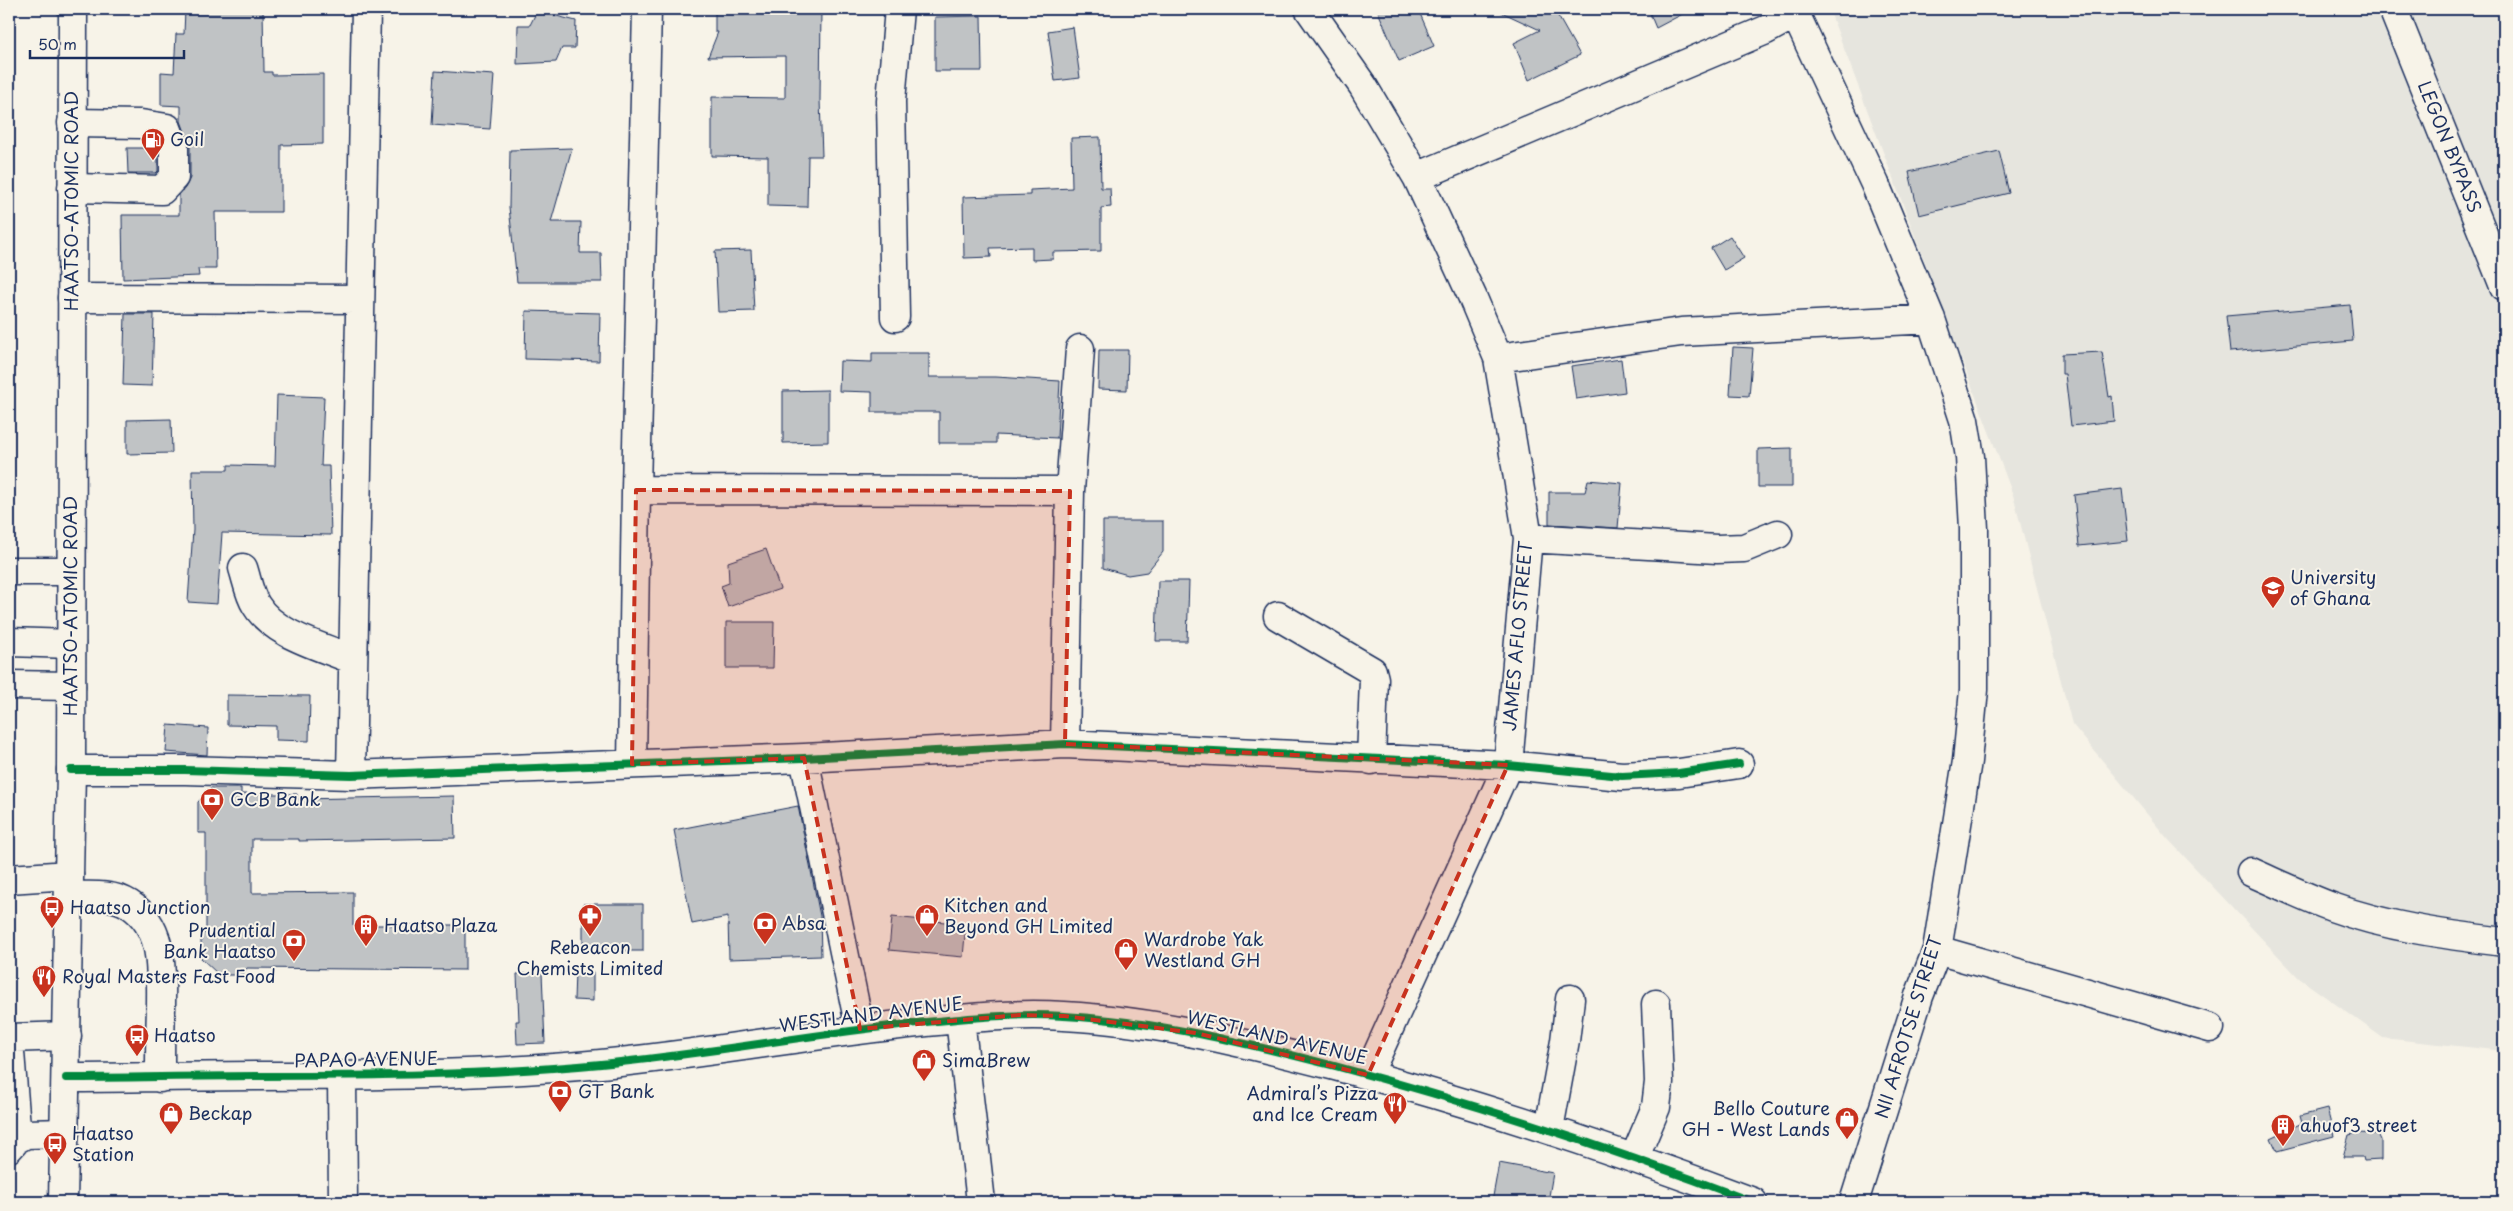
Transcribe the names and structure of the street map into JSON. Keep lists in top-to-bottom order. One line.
{"streets":{"street":["LEGON BYPASS","HAATSO-ATOMIC ROAD","JAMES AFLO STREET","WESTLAND AVENUE","NII AFROTSE STREET","PAPAO AVENUE"]},"crossings":[["HAATSO-ATOMIC ROAD","PAPAO AVENUE"],["JAMES AFLO STREET","WESTLAND AVENUE"],["WESTLAND AVENUE","PAPAO AVENUE"]],"places":{"fuel station":["Goil"],"school or university":["University of Ghana"],"bank":["GCB Bank","Absa","Prudential Bank Haatso","GT Bank"],"bus stop":["Haatso Junction","Haatso","Haatso Station"],"pharmacy":["Rebeacon Chemists Limited"],"shop":["Kitchen and Beyond GH Limited","Wardrobe Yak Westland GH","SimaBrew","Beckap","Bello Couture GH - West Lands"],"building":["Haatso Plaza","ahuof3 street"],"restaurant":["Royal Masters Fast Food","Admiral’s Pizza and Ice Cream"]},"scale_bar":"50 m"}
